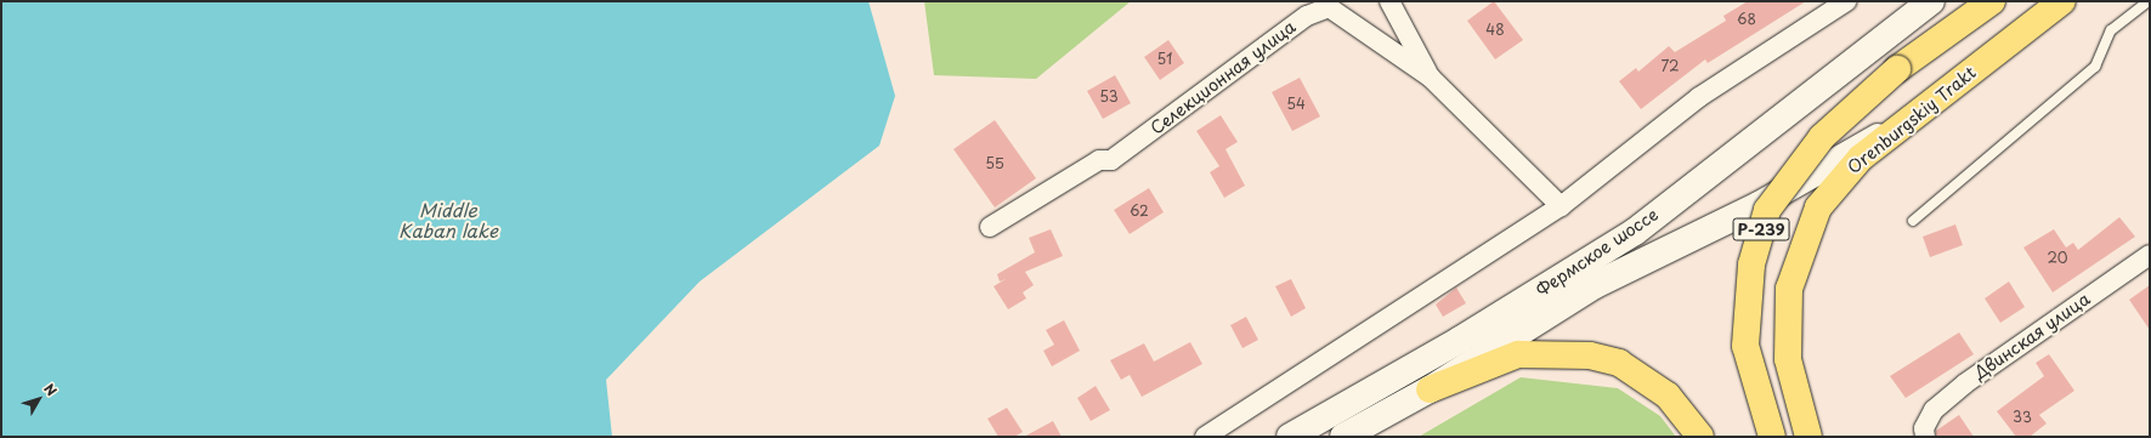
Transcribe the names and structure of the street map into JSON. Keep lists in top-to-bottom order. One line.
{"streets":{"main road":["Orenburgskiy Trakt","Р-239","Фермское шоссе"],"street":["Селекционная улица","Двинская улица"]},"crossings":[["Orenburgskiy Trakt","Фермское шоссе"]],"water":["Middle Kaban lake"],"house_numbers":["68","48","51","72","53","54","55","62","20","33"],"north":"top right"}
